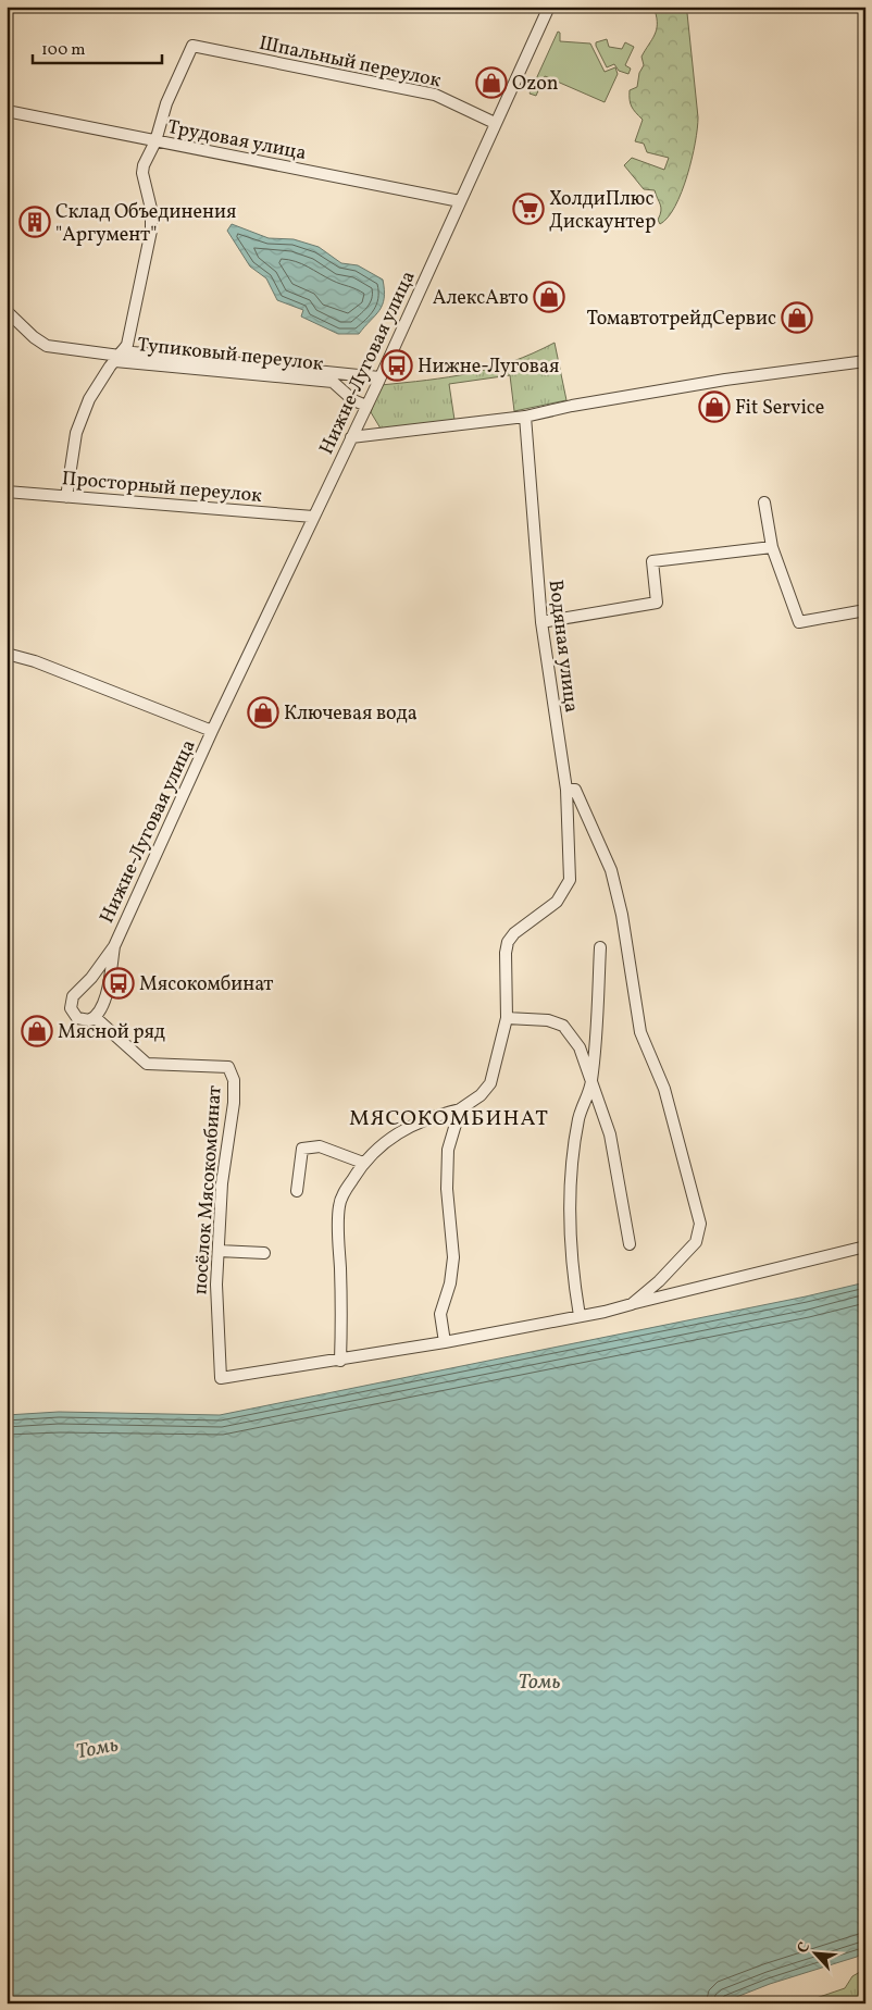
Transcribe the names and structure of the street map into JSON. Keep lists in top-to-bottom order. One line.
{"streets":{"street":["Шпальный переулок","Трудовая улица","Тупиковый переулок","Нижне-Луговая улица","Просторный переулок","Водяная улица","посёлок Мясокомбинат"]},"crossings":[["Шпальный переулок","Тупиковый переулок"],["Шпальный переулок","Нижне-Луговая улица"],["Трудовая улица","Тупиковый переулок"],["Трудовая улица","Нижне-Луговая улица"],["Тупиковый переулок","Нижне-Луговая улица"],["Тупиковый переулок","Просторный переулок"],["Нижне-Луговая улица","Просторный переулок"],["Водяная улица","посёлок Мясокомбинат"]],"districts":["МЯСОКОМБИНАТ"],"water":["Томь"],"places":{"shop":["Ozon","АлексАвто","ТомавтотрейдСервис","Fit Service","Ключевая вода","Мясной ряд"],"supermarket":["ХолдиПлюс Дискаунтер"],"building":["Склад Объединения \"Аргумент\""],"bus stop":["Нижне-Луговая","Мясокомбинат"]},"scale_bar":"100 m","north":"top left"}
